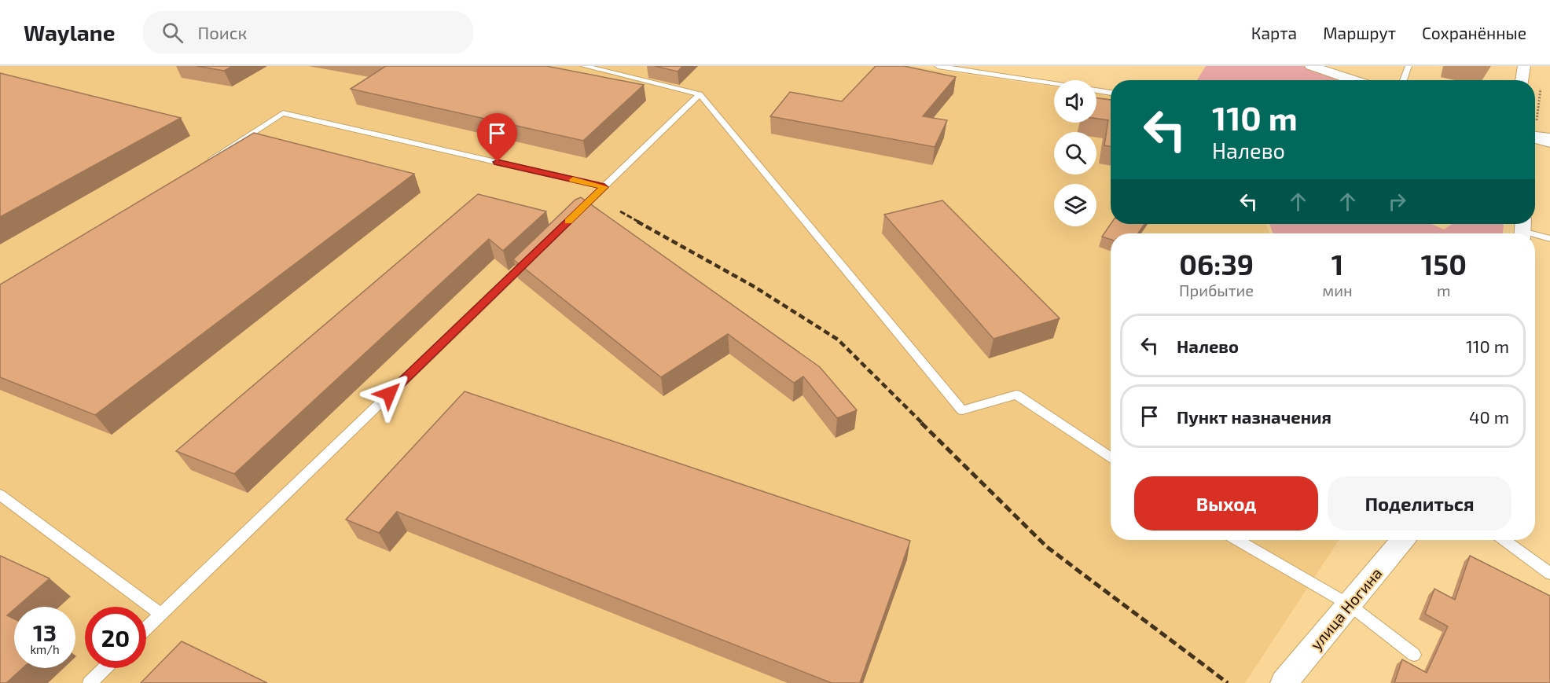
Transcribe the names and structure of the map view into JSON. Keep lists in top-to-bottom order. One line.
{"streets":{"street":["улица Ногина"]},"page":{"header":"Waylane","search":"Поиск","nav":["Карта","Маршрут","Сохранённые"],"turn":["110 m","Налево"],"eta":["06:39","Прибытие","1","мин","150","m"],"list":[{"name":"Налево","value":"110 m"},{"name":"Пункт назначения","value":"40 m"}],"buttons":["Выход","Поделиться"],"speed":"13 km/h","limit":"20"}}
